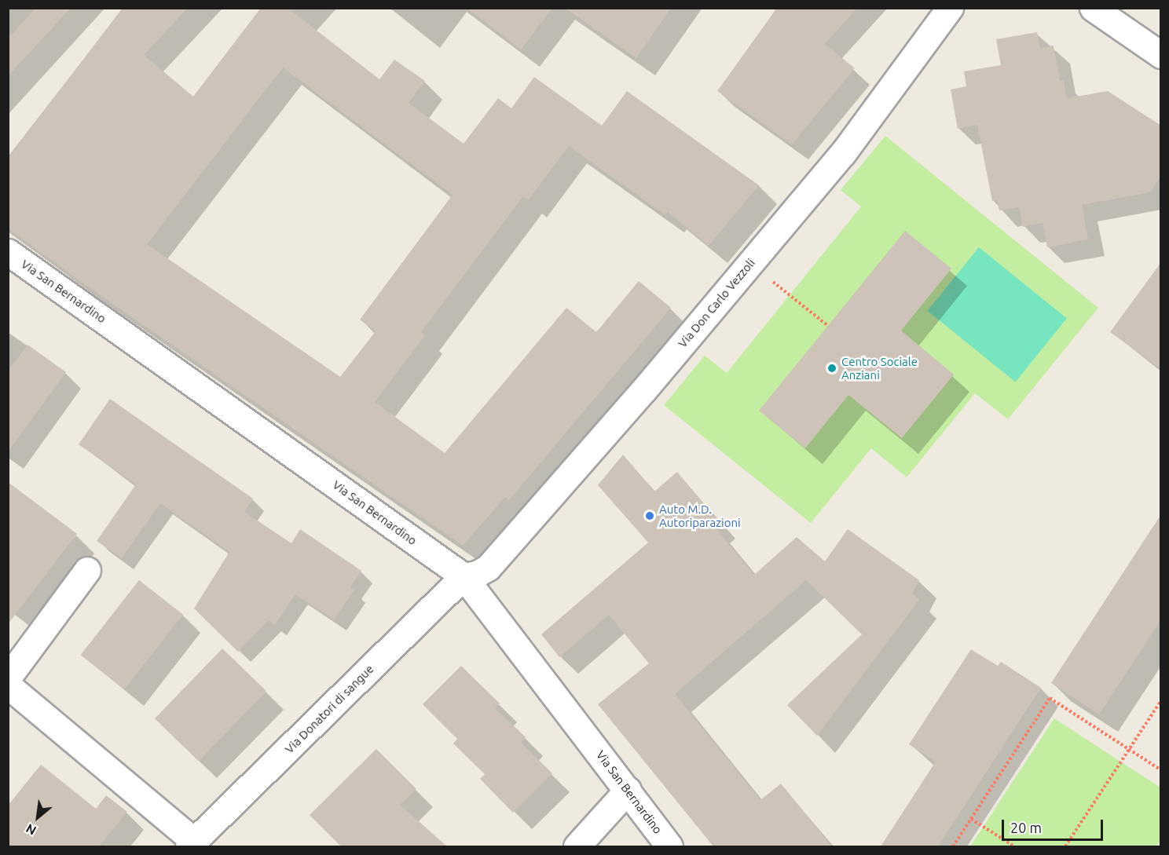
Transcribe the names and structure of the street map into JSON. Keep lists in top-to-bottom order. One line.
{"streets":{"street":["Via San Bernardino","Via Don Carlo Vezzoli","Via Donatori di sangue"]},"crossings":[["Via San Bernardino","Via Don Carlo Vezzoli"],["Via San Bernardino","Via Donatori di sangue"],["Via Don Carlo Vezzoli","Via Donatori di sangue"]],"places":["Centro Sociale Anziani","Auto M.D. Autoriparazioni"],"scale_bar":"20 m","north":"bottom left"}
